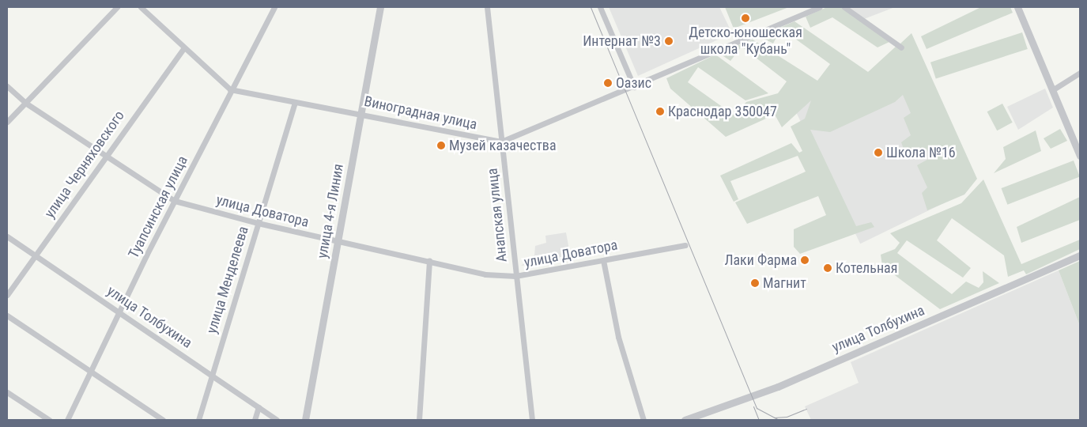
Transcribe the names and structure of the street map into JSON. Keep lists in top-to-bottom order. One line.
{"streets":{"street":["Виноградная улица","улица Черняховского","Туапсинская улица","улица Доватора","улица 4-я Линия","Анапская улица","улица Менделеева","улица Толбухина"]},"crossings":[["Виноградная улица","улица Черняховского"],["Виноградная улица","Туапсинская улица"],["Виноградная улица","улица 4-я Линия"],["Виноградная улица","Анапская улица"],["Виноградная улица","улица Менделеева"],["улица Черняховского","улица Доватора"],["улица Черняховского","улица Толбухина"],["Туапсинская улица","улица Доватора"],["Туапсинская улица","улица Толбухина"],["улица Доватора","улица 4-я Линия"],["улица Доватора","Анапская улица"],["улица Доватора","улица Менделеева"],["улица Менделеева","улица Толбухина"]],"places":["Детско-юношеская школа \"Кубань\"","Интернат №3","Оазис","Краснодар 350047","Музей казачества","Школа №16","Лаки Фарма","Котельная","Магнит"]}
